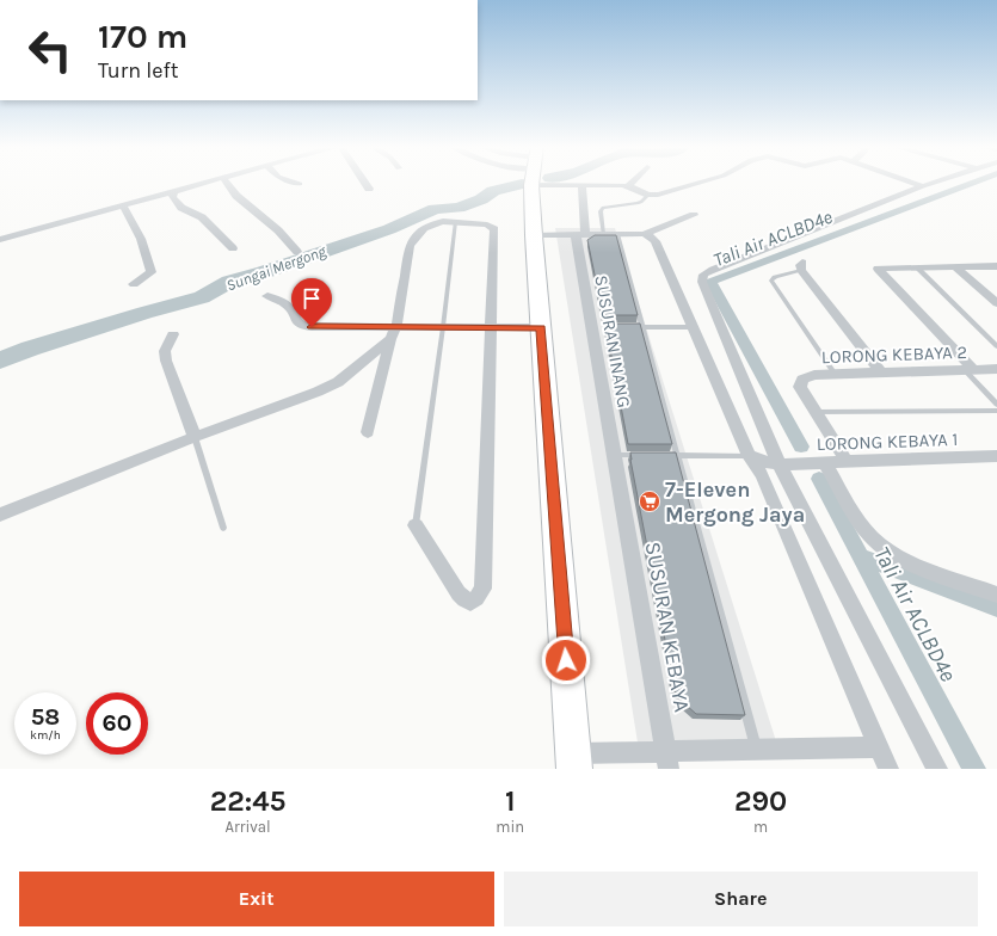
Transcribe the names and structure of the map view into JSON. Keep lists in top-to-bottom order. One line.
{"streets":{"street":["SUSURAN INANG","LORONG KEBAYA 2","LORONG KEBAYA 1","SUSURAN KEBAYA"]},"crossings":[["SUSURAN INANG","SUSURAN KEBAYA"],["LORONG KEBAYA 2","LORONG KEBAYA 1"]],"water":["Tali Air ACLBD4e","Sungai Mergong"],"places":{"supermarket":["7-Eleven Mergong Jaya"]},"page":{"turn":["170 m","Turn left"],"speed":"58 km/h","limit":"60","eta":["22:45","Arrival","1","min","290","m"],"buttons":["Exit","Share"]}}
